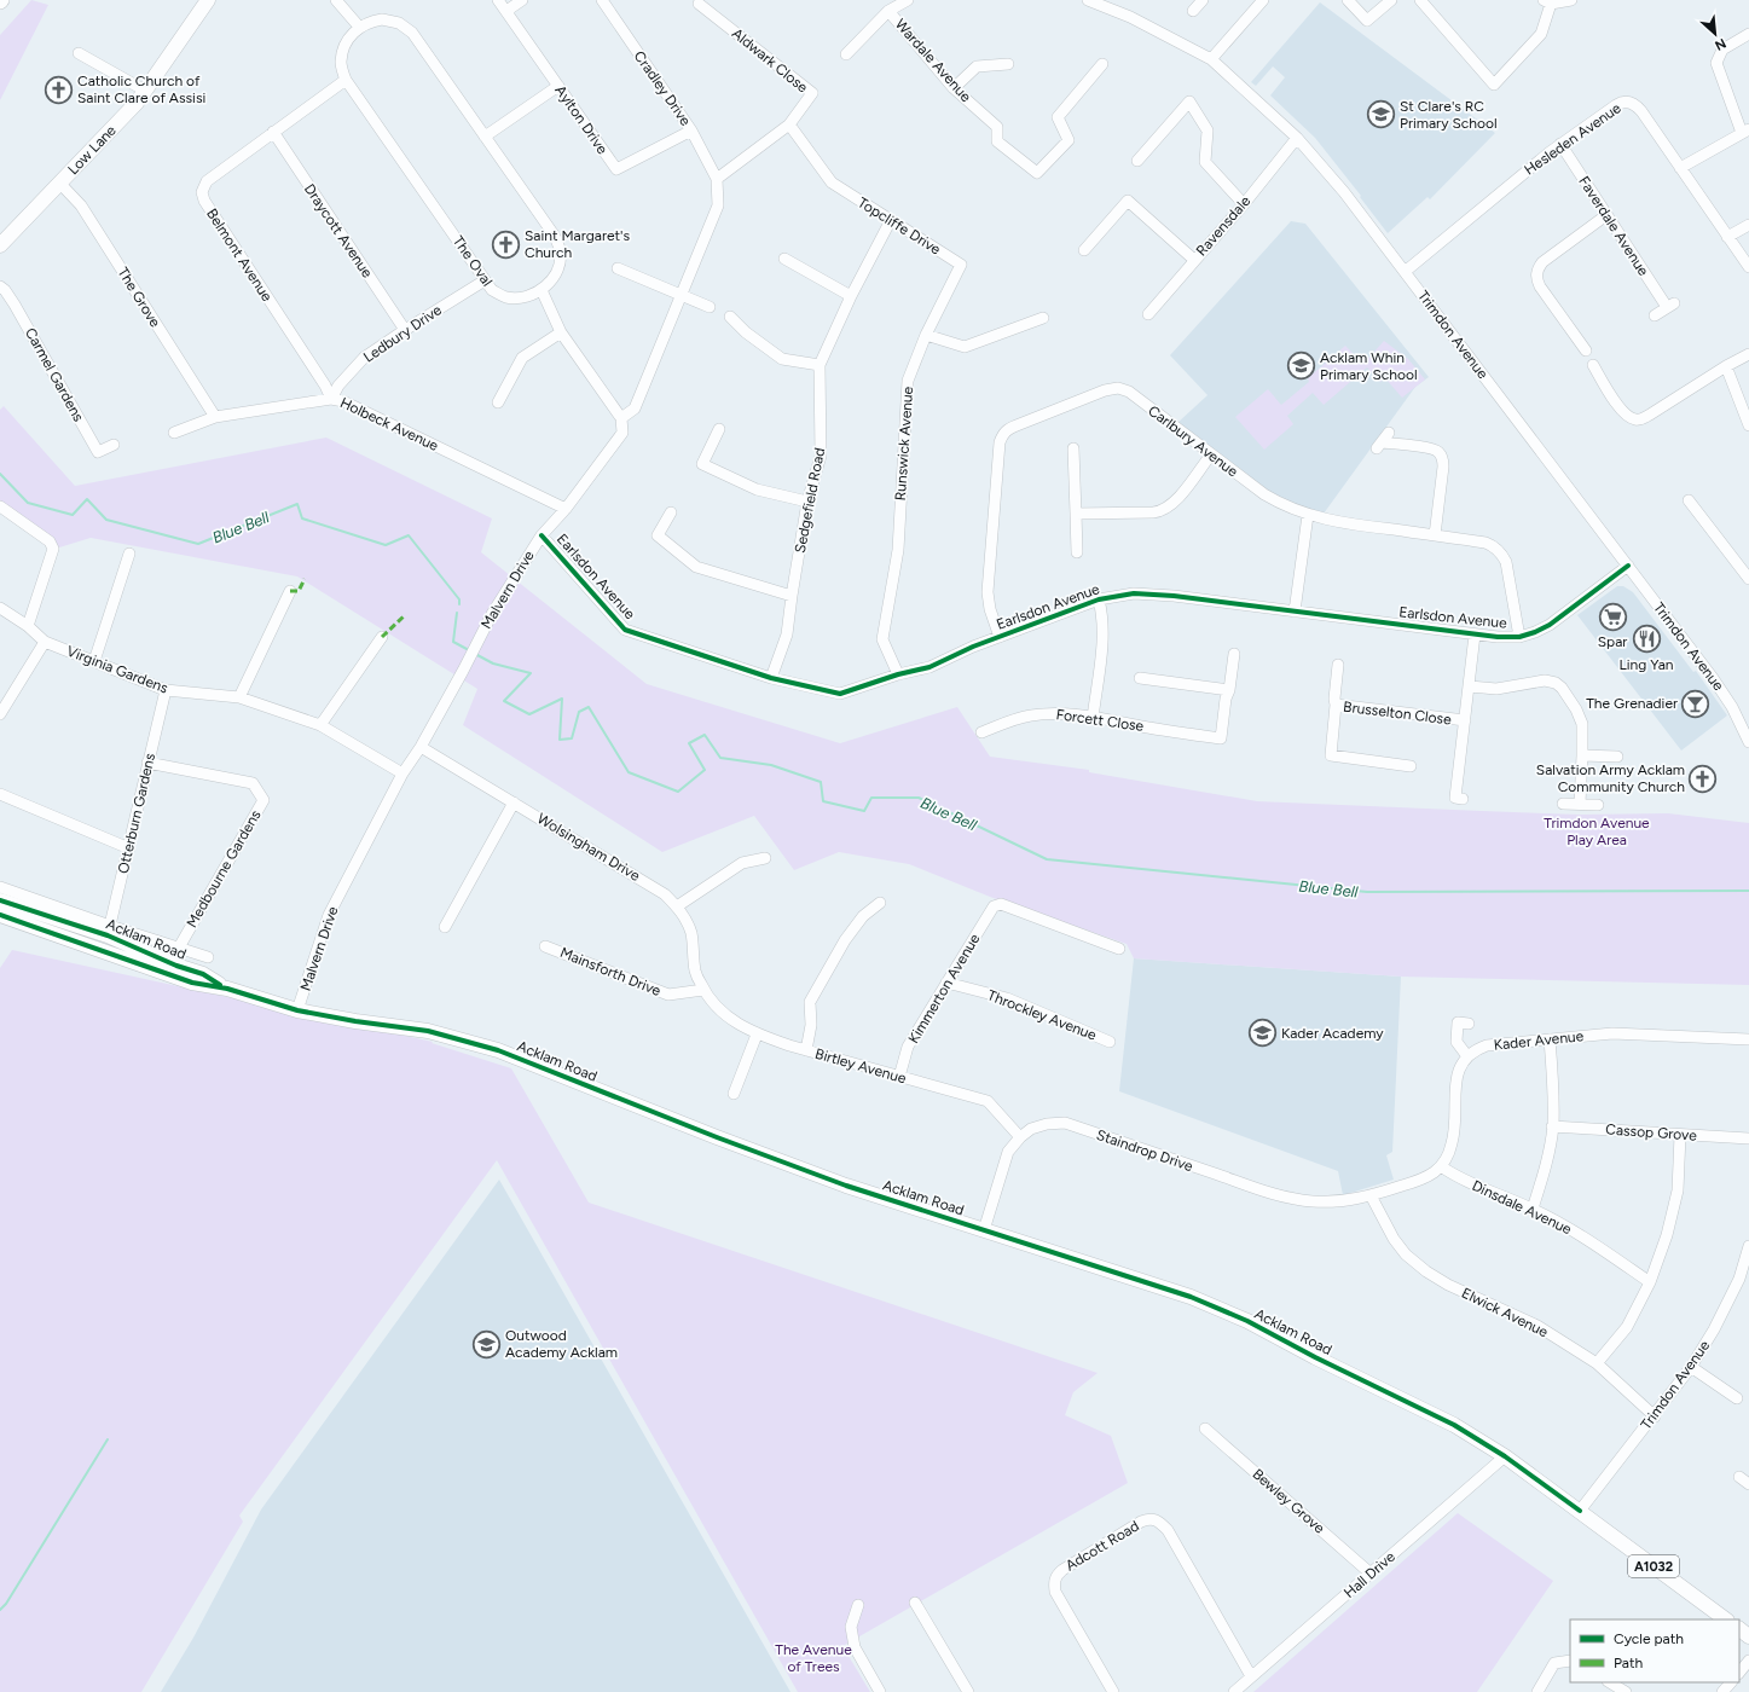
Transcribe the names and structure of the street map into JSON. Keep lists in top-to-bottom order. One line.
{"streets":{"main road":["Low Lane","Acklam Road","A1032"],"street":["Aldwark Close","Wardale Avenue","Cradley Drive","Aylton Drive","Hesleden Avenue","Topcliffe Drive","Ravensdale","Faverdale Avenue","Draycott Avenue","Belmont Avenue","The Oval","The Grove","Ledbury Drive","Trimdon Avenue","Carmel Gardens","Holbeck Avenue","Carlbury Avenue","Runswick Avenue","Sedgefield Road","Earlsdon Avenue","Malvern Drive","Virginia Gardens","Brusselton Close","Forcett Close","Otterburn Gardens","Wolsingham Drive","Medbourne Gardens","Mainsforth Drive","Kimmerton Avenue","Throckley Avenue","Kader Avenue","Birtley Avenue","Cassop Grove","Staindrop Drive","Dinsdale Avenue","Elwick Avenue","Bewley Grove","Adcott Road","Hall Drive"]},"crossings":[["Aldwark Close","Topcliffe Drive"],["Cradley Drive","Aylton Drive"],["Cradley Drive","Malvern Drive"],["Hesleden Avenue","Faverdale Avenue"],["Hesleden Avenue","Trimdon Avenue"],["Low Lane","The Grove"],["Topcliffe Drive","Runswick Avenue"],["Topcliffe Drive","Sedgefield Road"],["Ravensdale","Trimdon Avenue"],["Draycott Avenue","Belmont Avenue"],["Draycott Avenue","Ledbury Drive"],["Belmont Avenue","The Oval"],["Belmont Avenue","Ledbury Drive"],["Belmont Avenue","Holbeck Avenue"],["The Oval","Ledbury Drive"],["The Grove","Holbeck Avenue"],["Ledbury Drive","Holbeck Avenue"],["Trimdon Avenue","Earlsdon Avenue"],["Trimdon Avenue","Acklam Road"],["Trimdon Avenue","Elwick Avenue"],["Holbeck Avenue","Malvern Drive"],["Carlbury Avenue","Earlsdon Avenue"],["Runswick Avenue","Earlsdon Avenue"],["Sedgefield Road","Earlsdon Avenue"],["Earlsdon Avenue","Malvern Drive"],["Malvern Drive","Virginia Gardens"],["Malvern Drive","Wolsingham Drive"],["Malvern Drive","Acklam Road"],["Virginia Gardens","Otterburn Gardens"],["Otterburn Gardens","Medbourne Gardens"],["Otterburn Gardens","Acklam Road"],["Wolsingham Drive","Mainsforth Drive"],["Wolsingham Drive","Birtley Avenue"],["Acklam Road","Staindrop Drive"],["Acklam Road","Hall Drive"],["Mainsforth Drive","Birtley Avenue"],["Kimmerton Avenue","Throckley Avenue"],["Kimmerton Avenue","Birtley Avenue"],["Birtley Avenue","Staindrop Drive"],["Staindrop Drive","Elwick Avenue"],["Bewley Grove","Hall Drive"],["Adcott Road","Hall Drive"]],"water":["Blue Bell"],"parks":["Trimdon Avenue Play Area","The Avenue of Trees"],"places":{"church":["Catholic Church of Saint Clare of Assisi","Saint Margaret's Church","Salvation Army Acklam Community Church"],"school or university":["St Clare's RC Primary School","Acklam Whin Primary School","Kader Academy","Outwood Academy Acklam"],"supermarket":["Spar"],"restaurant":["Ling Yan"],"bar":["The Grenadier"]},"legend":["Cycle path","Path"],"north":"bottom right"}
